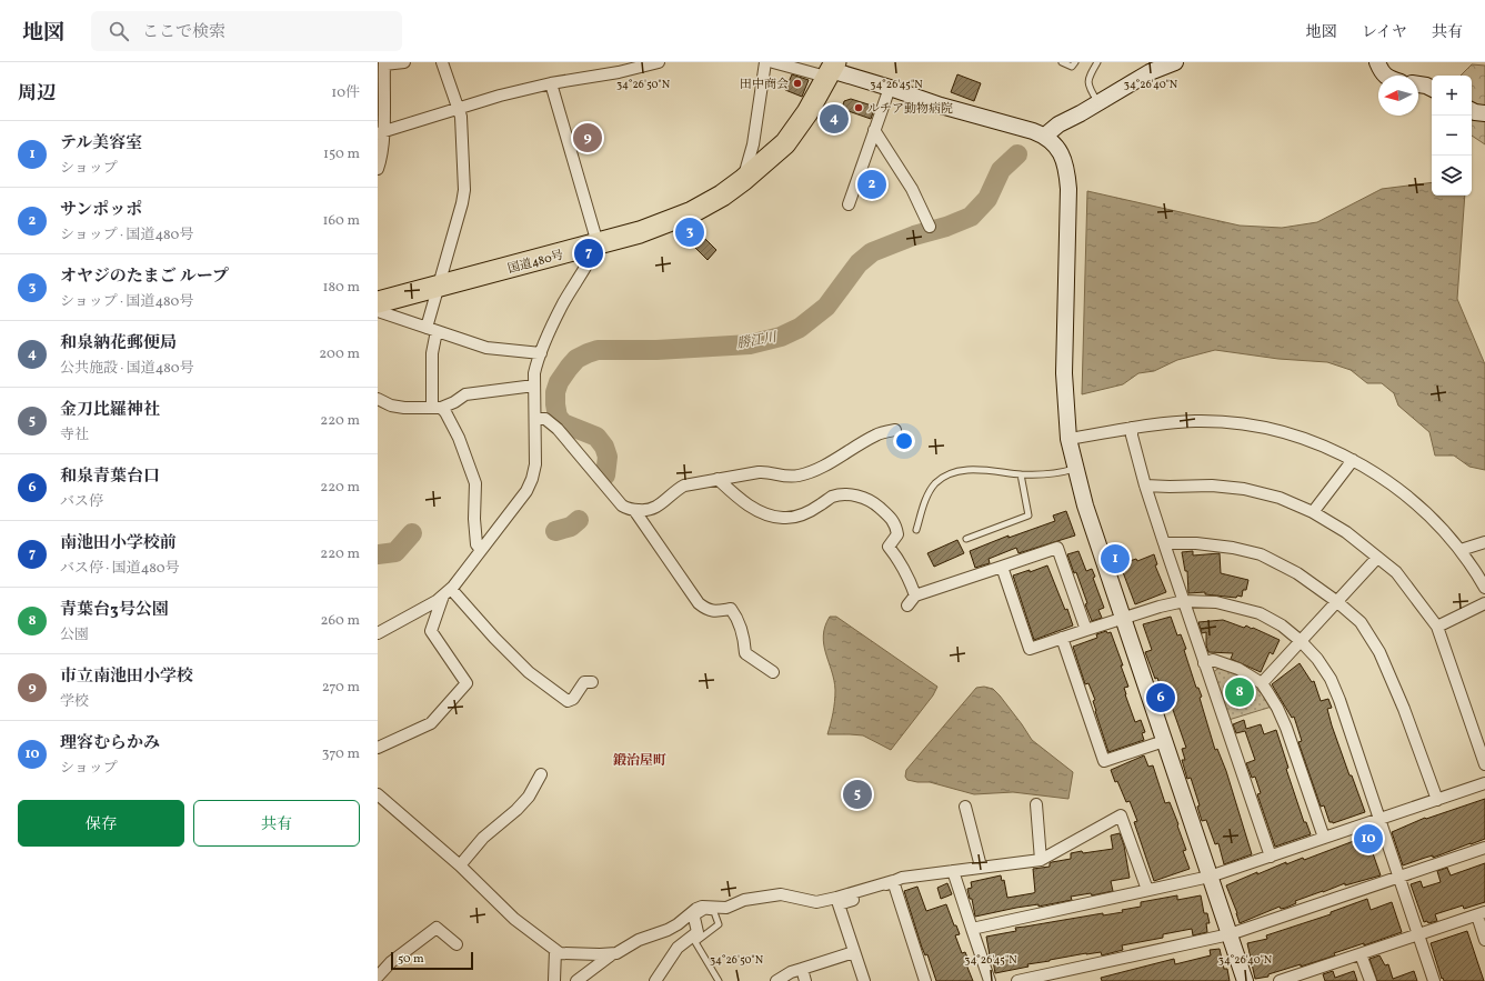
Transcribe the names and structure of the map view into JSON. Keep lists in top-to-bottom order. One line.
{"streets":{"highway":["国道480号"]},"districts":["鍛治屋町"],"water":["勝江川"],"places":["田中商会","ルチア動物病院"],"scale_bar":"50 m","north":"left","page":{"header":"地図","search":"ここで検索","nav":["地図","レイヤ","共有"],"heading":["周辺","10件"],"map_buttons":["+","−"],"pins":["4","9","2","3","7","1","8","6","5","10"],"list":[{"mark":"1","name":"テル美容室","note":"ショップ","value":"150 m"},{"mark":"2","name":"サンポッポ","note":"ショップ · 国道480号","value":"160 m"},{"mark":"3","name":"オヤジのたまご ループ","note":"ショップ · 国道480号","value":"180 m"},{"mark":"4","name":"和泉納花郵便局","note":"公共施設 · 国道480号","value":"200 m"},{"mark":"5","name":"金刀比羅神社","note":"寺社","value":"220 m"},{"mark":"6","name":"和泉青葉台口","note":"バス停","value":"220 m"},{"mark":"7","name":"南池田小学校前","note":"バス停 · 国道480号","value":"220 m"},{"mark":"8","name":"青葉台3号公園","note":"公園","value":"260 m"},{"mark":"9","name":"市立南池田小学校","note":"学校","value":"270 m"},{"mark":"10","name":"理容むらかみ","note":"ショップ","value":"370 m"}],"buttons":["保存","共有"],"scale":"50 m"},"coordinates":["34°26'50\"N","34°26'45\"N","34°26'40\"N"]}
